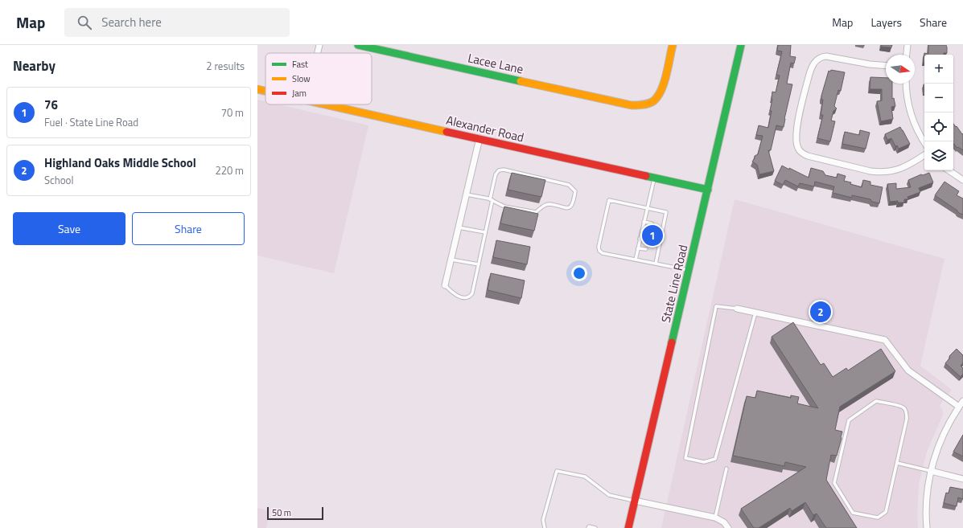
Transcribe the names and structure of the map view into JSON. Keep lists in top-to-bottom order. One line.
{"streets":{"street":["Lacee Lane","Alexander Road","State Line Road"]},"crossings":[["Alexander Road","State Line Road"]],"legend":["Fast","Slow","Jam"],"scale_bar":"50 m","north":"right","page":{"header":"Map","search":"Search here","nav":["Map","Layers","Share"],"heading":["Nearby","2 results"],"map_buttons":["+","−"],"list":[{"mark":"1","name":"76","note":"Fuel · State Line Road","value":"70 m"},{"mark":"2","name":"Highland Oaks Middle School","note":"School","value":"220 m"}],"buttons":["Save","Share"],"pins":["1","2"],"scale":"50 m"}}
